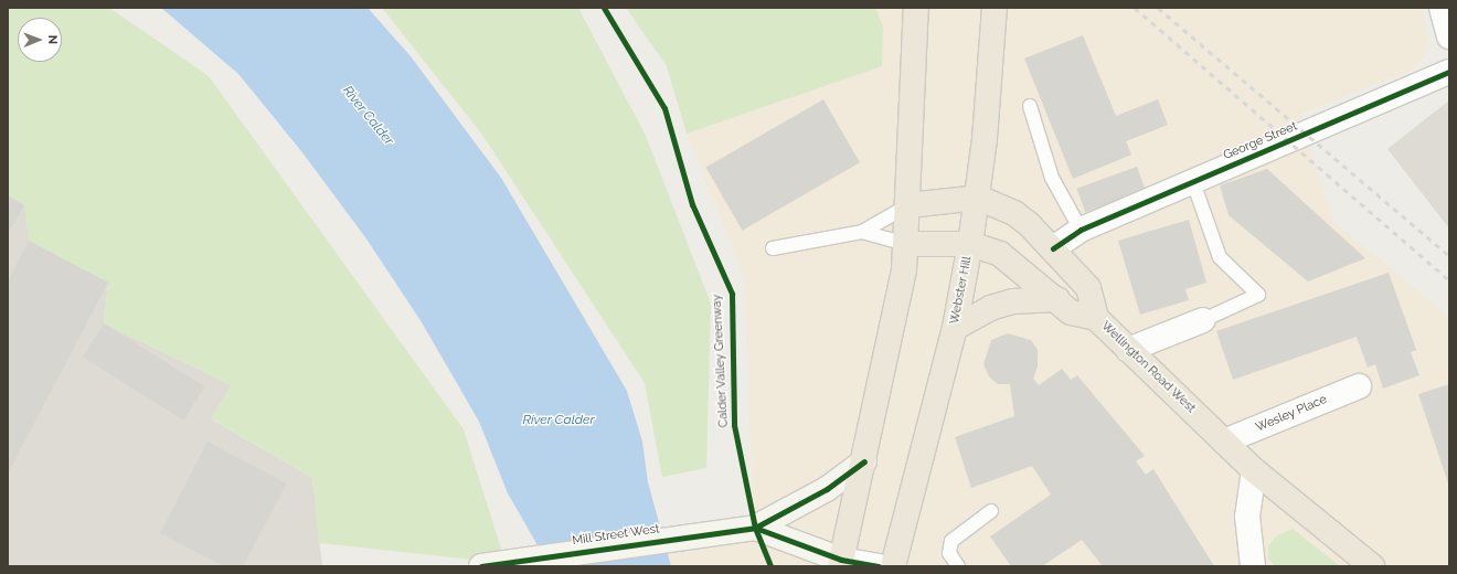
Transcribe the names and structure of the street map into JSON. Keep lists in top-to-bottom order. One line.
{"streets":{"highway":["Webster Hill","Wellington Road West"],"street":["George Street","Wesley Place","Mill Street West"],"cycle path":["Calder Valley Greenway"]},"crossings":[["Webster Hill","Wellington Road West"],["Wellington Road West","Wesley Place"]],"water":["River Calder"],"north":"right"}
